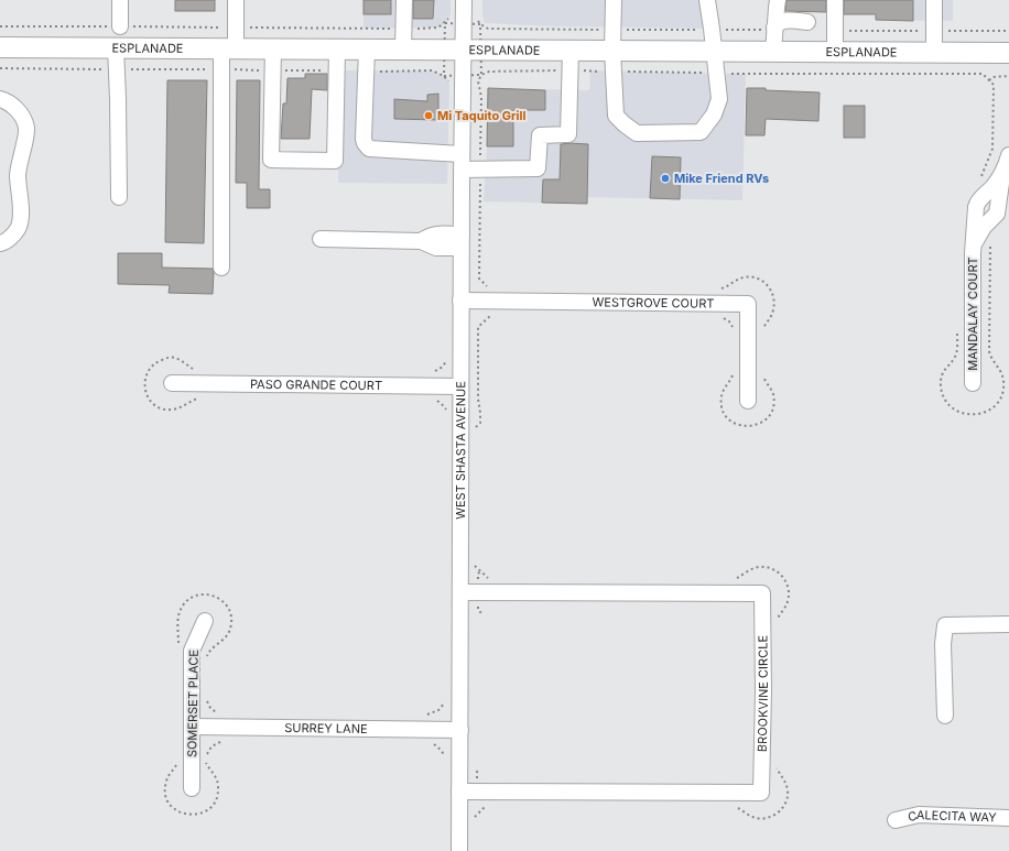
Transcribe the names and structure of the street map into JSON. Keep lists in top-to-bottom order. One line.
{"streets":{"main road":["ESPLANADE"],"street":["WESTGROVE COURT","MANDALAY COURT","PASO GRANDE COURT","WEST SHASTA AVENUE","BROOKVINE CIRCLE","SOMERSET PLACE","SURREY LANE","CALECITA WAY"]},"crossings":[["ESPLANADE","WEST SHASTA AVENUE"],["WESTGROVE COURT","WEST SHASTA AVENUE"],["PASO GRANDE COURT","WEST SHASTA AVENUE"],["WEST SHASTA AVENUE","BROOKVINE CIRCLE"],["WEST SHASTA AVENUE","SURREY LANE"],["SOMERSET PLACE","SURREY LANE"]],"places":["Mi Taquito Grill","Mike Friend RVs"]}
